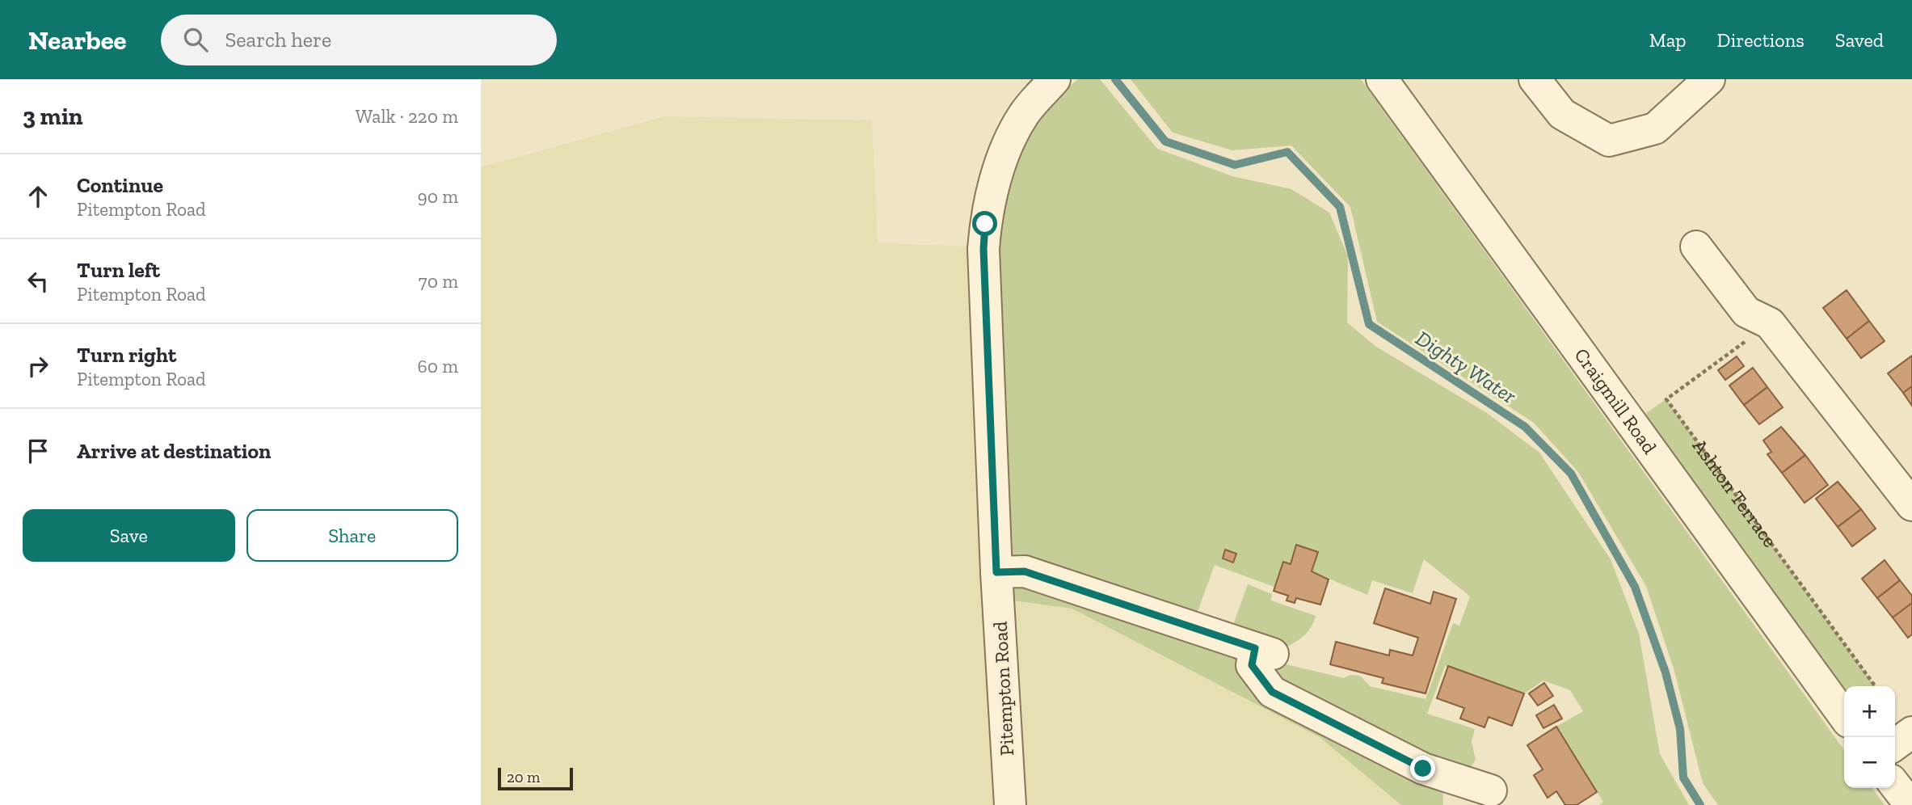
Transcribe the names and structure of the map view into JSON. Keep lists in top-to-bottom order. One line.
{"streets":{"street":["Craigmill Road","Pitempton Road"],"path":["Ashton Terrace"]},"water":["Dighty Water"],"scale_bar":"20 m","page":{"header":"Nearbee","search":"Search here","nav":["Map","Directions","Saved"],"heading":["3 min","Walk · 220 m"],"list":[["Continue","Pitempton Road","90 m"],["Turn left","Pitempton Road","70 m"],["Turn right","Pitempton Road","60 m"],"Arrive at destination"],"buttons":["Save","Share"],"map_buttons":["+","−"],"scale":"20 m"}}
